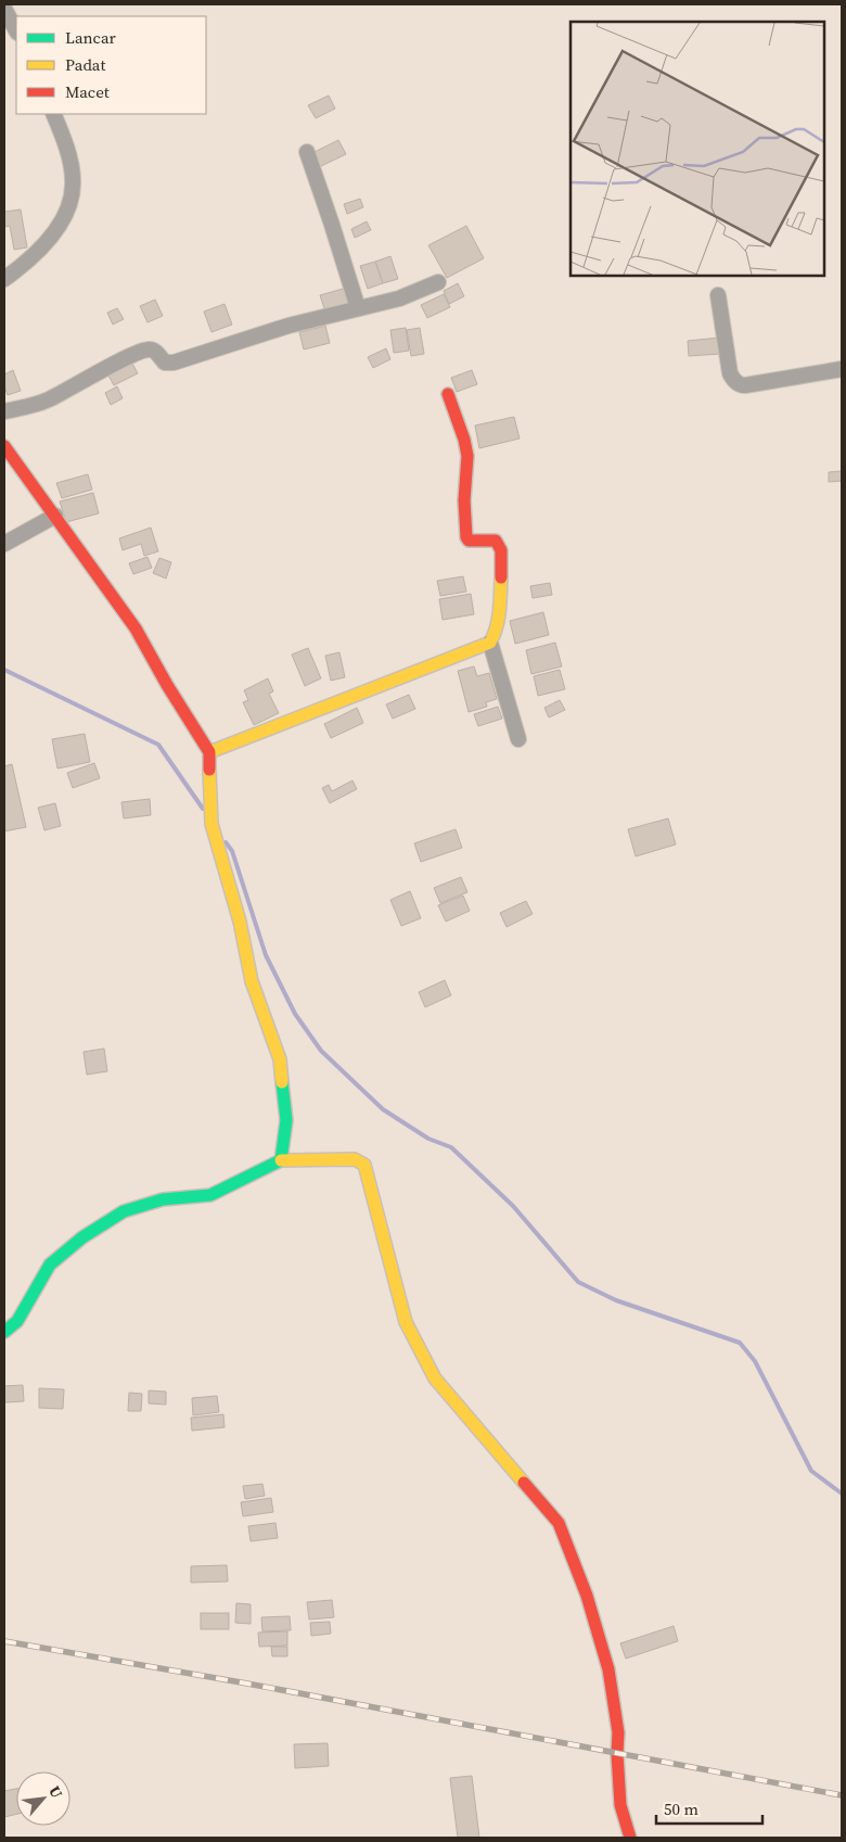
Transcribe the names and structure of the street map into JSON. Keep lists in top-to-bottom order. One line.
{"legend":["Lancar","Padat","Macet"],"scale_bar":"50 m","north":"top right"}
